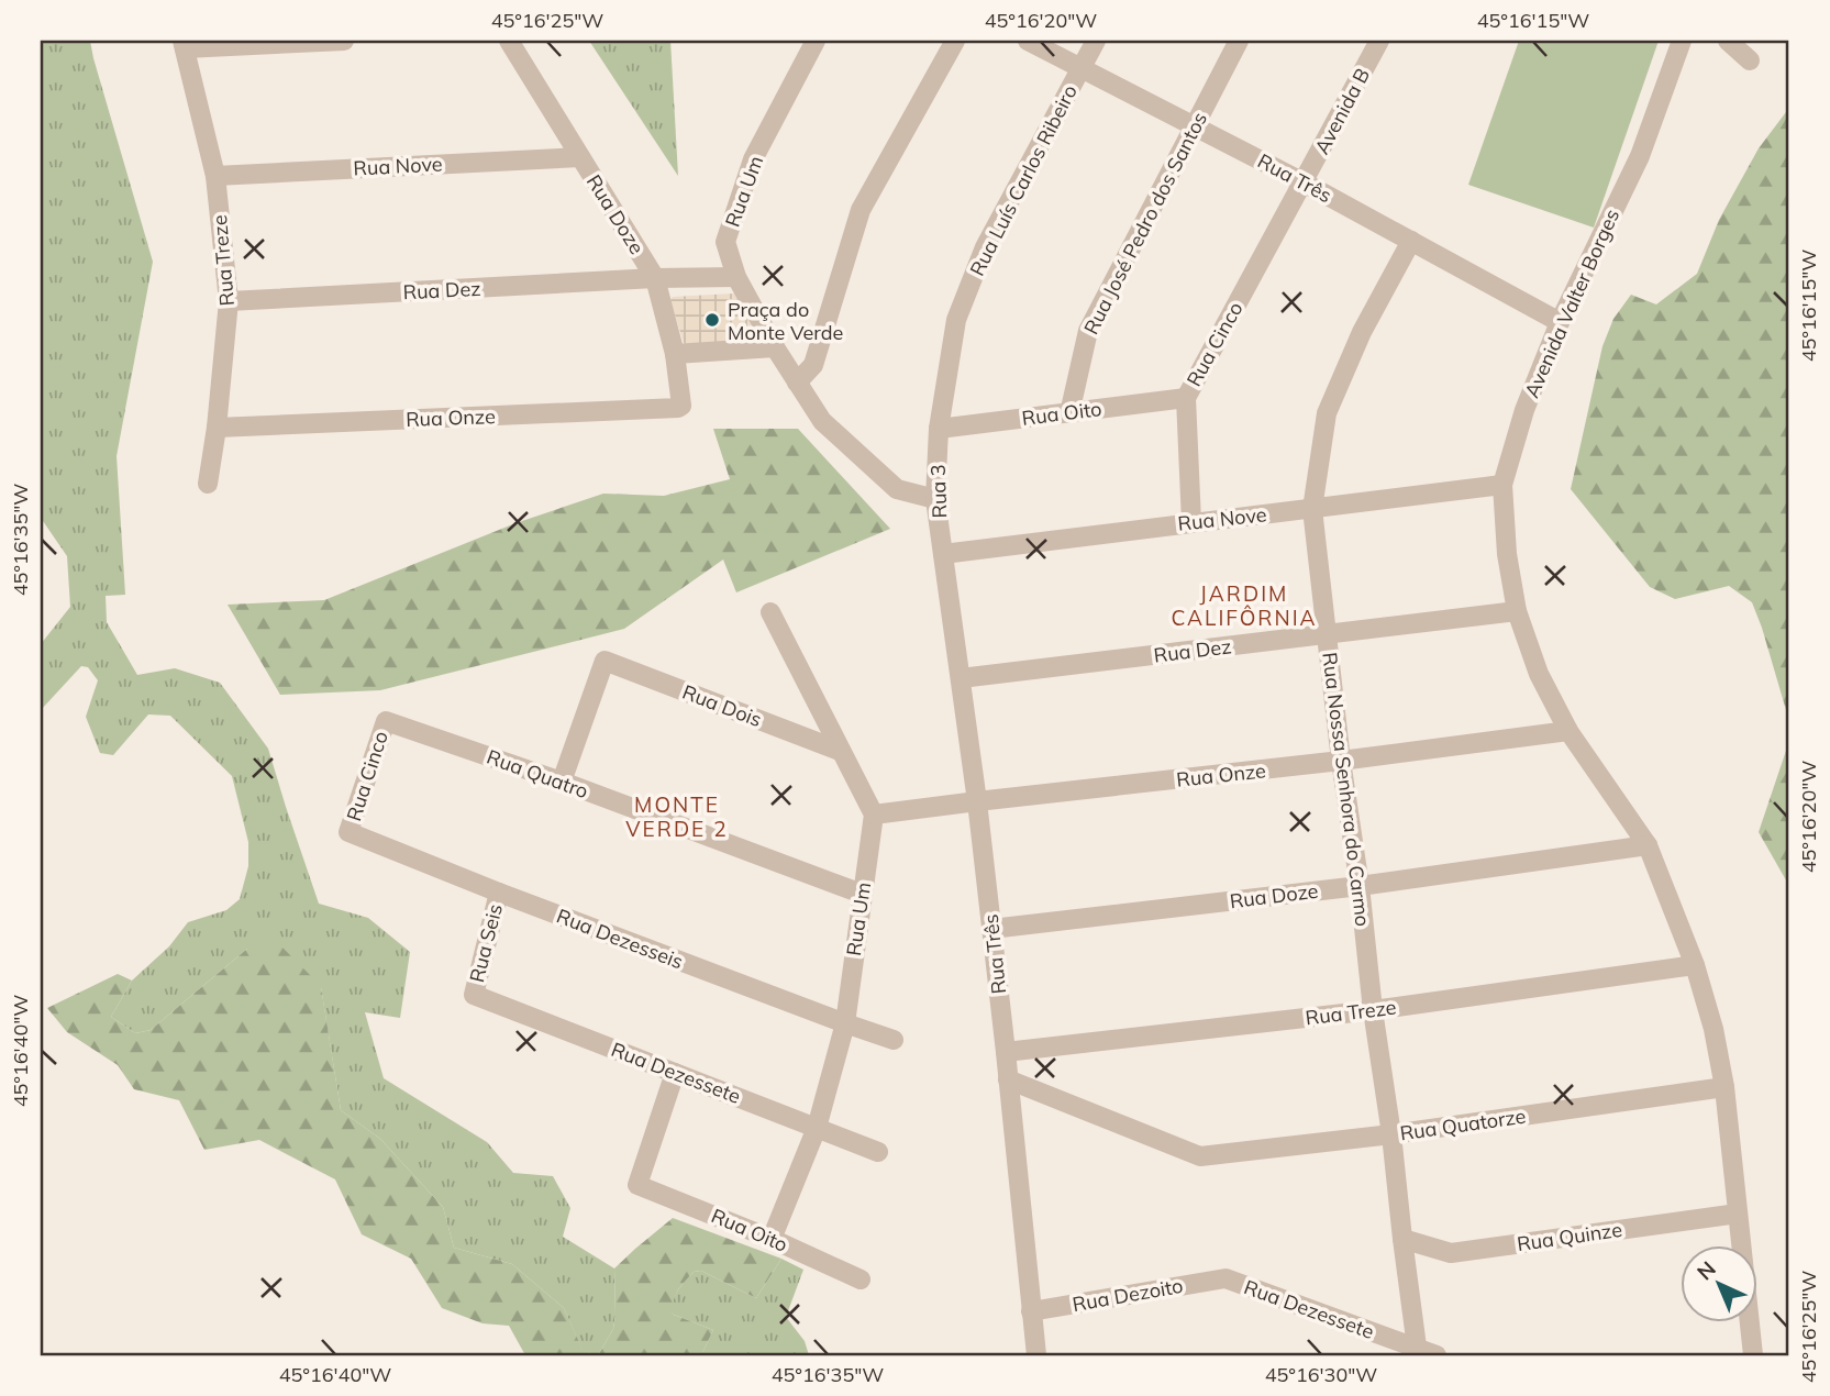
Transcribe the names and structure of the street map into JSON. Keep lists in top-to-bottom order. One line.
{"streets":{"street":["Avenida B","Rua Nove","Rua Três","Rua Luís Carlos Ribeiro","Rua Um","Rua Doze","Rua José Pedro dos Santos","Rua Treze","Rua Dez","Avenida Valter Borges","Rua Cinco","Rua Oito","Rua Onze","Rua 3","Rua Dois","Rua Quatro","Rua Nossa Senhora do Carmo","Rua Dezesseis","Rua Seis","Rua Dezessete","Rua Quatorze","Rua Quinze","Rua Dezoito"]},"crossings":[["Avenida B","Rua Três"],["Avenida B","Rua Cinco"],["Rua Nove","Rua Três"],["Rua Nove","Rua Doze"],["Rua Nove","Rua Treze"],["Rua Nove","Avenida Valter Borges"],["Rua Nove","Rua Cinco"],["Rua Nove","Rua 3"],["Rua Nove","Rua Nossa Senhora do Carmo"],["Rua Três","Rua Luís Carlos Ribeiro"],["Rua Três","Rua Doze"],["Rua Três","Rua José Pedro dos Santos"],["Rua Três","Rua Treze"],["Rua Três","Rua Dez"],["Rua Três","Avenida Valter Borges"],["Rua Três","Rua Cinco"],["Rua Três","Rua Onze"],["Rua Três","Rua 3"],["Rua Três","Rua Nossa Senhora do Carmo"],["Rua Três","Rua Quatorze"],["Rua Três","Rua Dezoito"],["Rua Luís Carlos Ribeiro","Rua Oito"],["Rua Luís Carlos Ribeiro","Rua 3"],["Rua Um","Rua Dez"],["Rua Um","Rua Oito"],["Rua Um","Rua Onze"],["Rua Um","Rua 3"],["Rua Um","Rua Quatro"],["Rua Um","Rua Dezesseis"],["Rua Um","Rua Dezessete"],["Rua Doze","Rua Dez"],["Rua Doze","Avenida Valter Borges"],["Rua Doze","Rua Onze"],["Rua Doze","Rua Nossa Senhora do Carmo"],["Rua José Pedro dos Santos","Rua Oito"],["Rua Treze","Rua Dez"],["Rua Treze","Avenida Valter Borges"],["Rua Treze","Rua Onze"],["Rua Treze","Rua Nossa Senhora do Carmo"],["Rua Dez","Avenida Valter Borges"],["Rua Dez","Rua Nossa Senhora do Carmo"],["Avenida Valter Borges","Rua Onze"],["Avenida Valter Borges","Rua Quatorze"],["Avenida Valter Borges","Rua Quinze"],["Rua Cinco","Rua Oito"],["Rua Cinco","Rua Quatro"],["Rua Cinco","Rua Dezesseis"],["Rua Oito","Rua 3"],["Rua Oito","Rua Dezessete"],["Rua Onze","Rua Nossa Senhora do Carmo"],["Rua Dois","Rua Quatro"],["Rua Nossa Senhora do Carmo","Rua Dezessete"],["Rua Nossa Senhora do Carmo","Rua Quatorze"],["Rua Nossa Senhora do Carmo","Rua Quinze"],["Rua Dezesseis","Rua Seis"],["Rua Seis","Rua Dezessete"],["Rua Dezessete","Rua Dezoito"]],"districts":["JARDIM CALIFÔRNIA","MONTE VERDE 2"],"places":["Praça do Monte Verde"],"north":"top left","coordinates":["45°16'25\"W","45°16'20\"W","45°16'15\"W","45°16'35\"W","45°16'40\"W","45°16'30\"W"]}
